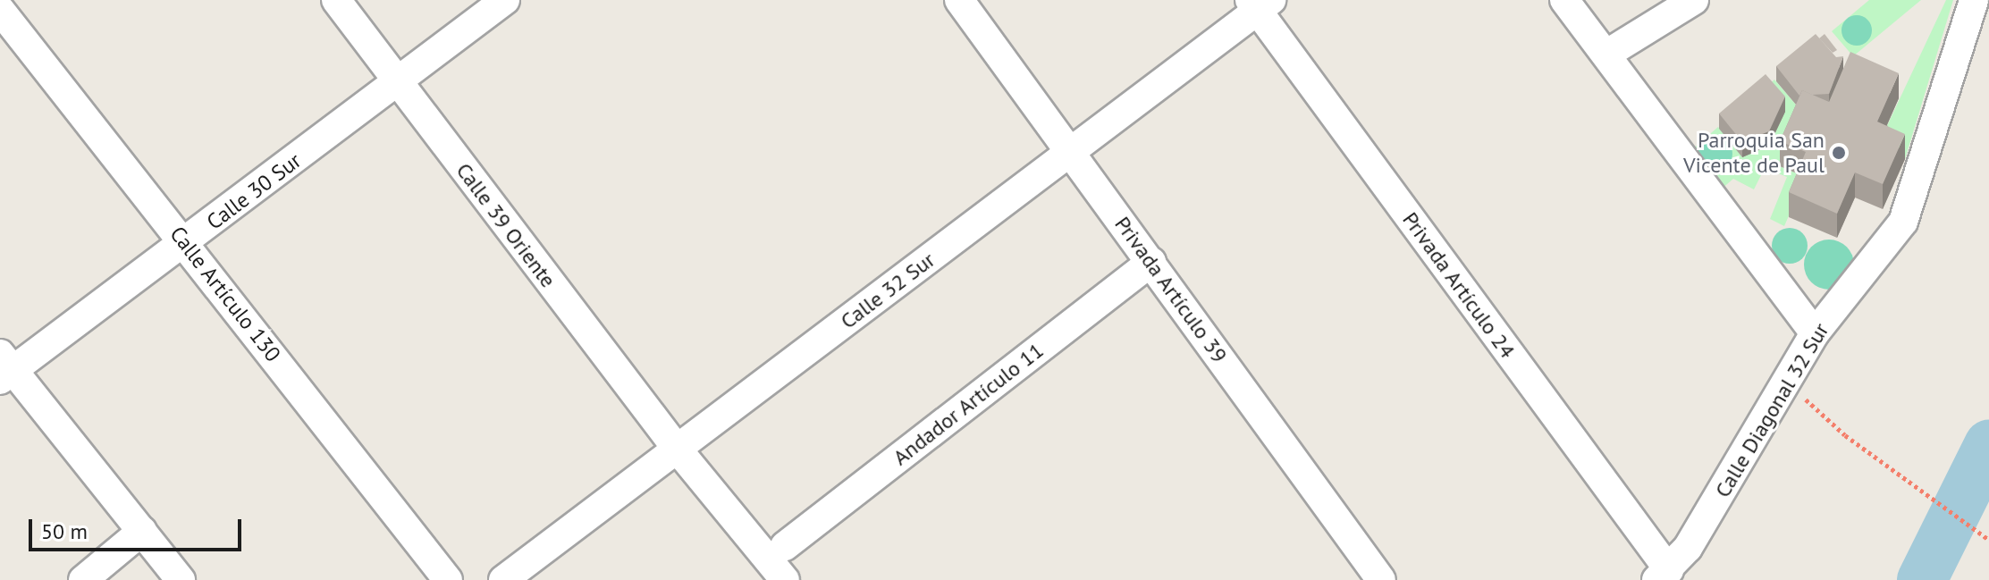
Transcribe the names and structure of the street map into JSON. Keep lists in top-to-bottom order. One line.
{"streets":{"street":["Calle 30 Sur","Calle 39 Oriente","Privada Artículo 24","Privada Artículo 39","Calle 32 Sur","Calle Artículo 130","Andador Artículo 11","Calle Diagonal 32 Sur"]},"crossings":[["Calle 30 Sur","Calle 39 Oriente"],["Calle 30 Sur","Calle Artículo 130"],["Calle 39 Oriente","Calle 32 Sur"],["Privada Artículo 24","Calle 32 Sur"],["Privada Artículo 24","Calle Diagonal 32 Sur"],["Privada Artículo 39","Calle 32 Sur"],["Privada Artículo 39","Andador Artículo 11"]],"places":["Parroquia San Vicente de Paul"],"scale_bar":"50 m"}
